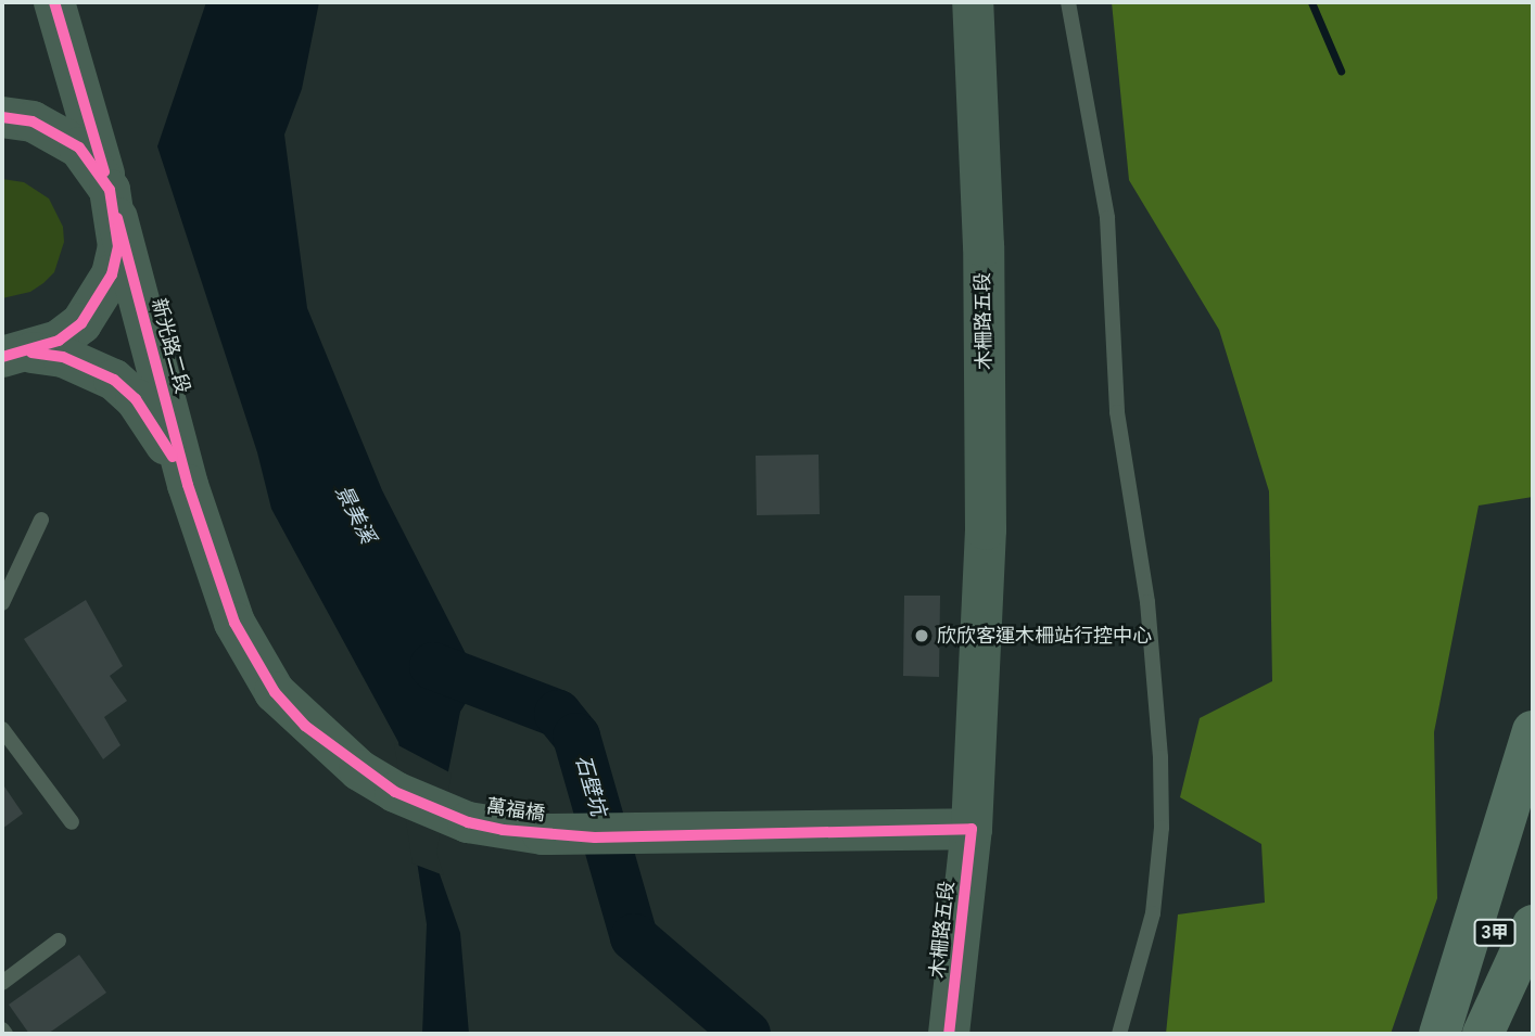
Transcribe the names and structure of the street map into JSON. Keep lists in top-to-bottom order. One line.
{"streets":{"highway":["3甲"],"street":["木柵路五段","新光路二段","萬福橋"]},"crossings":[["木柵路五段","萬福橋"],["新光路二段","萬福橋"]],"water":["景美溪","石壁坑"],"places":["欣欣客運木柵站行控中心"]}
